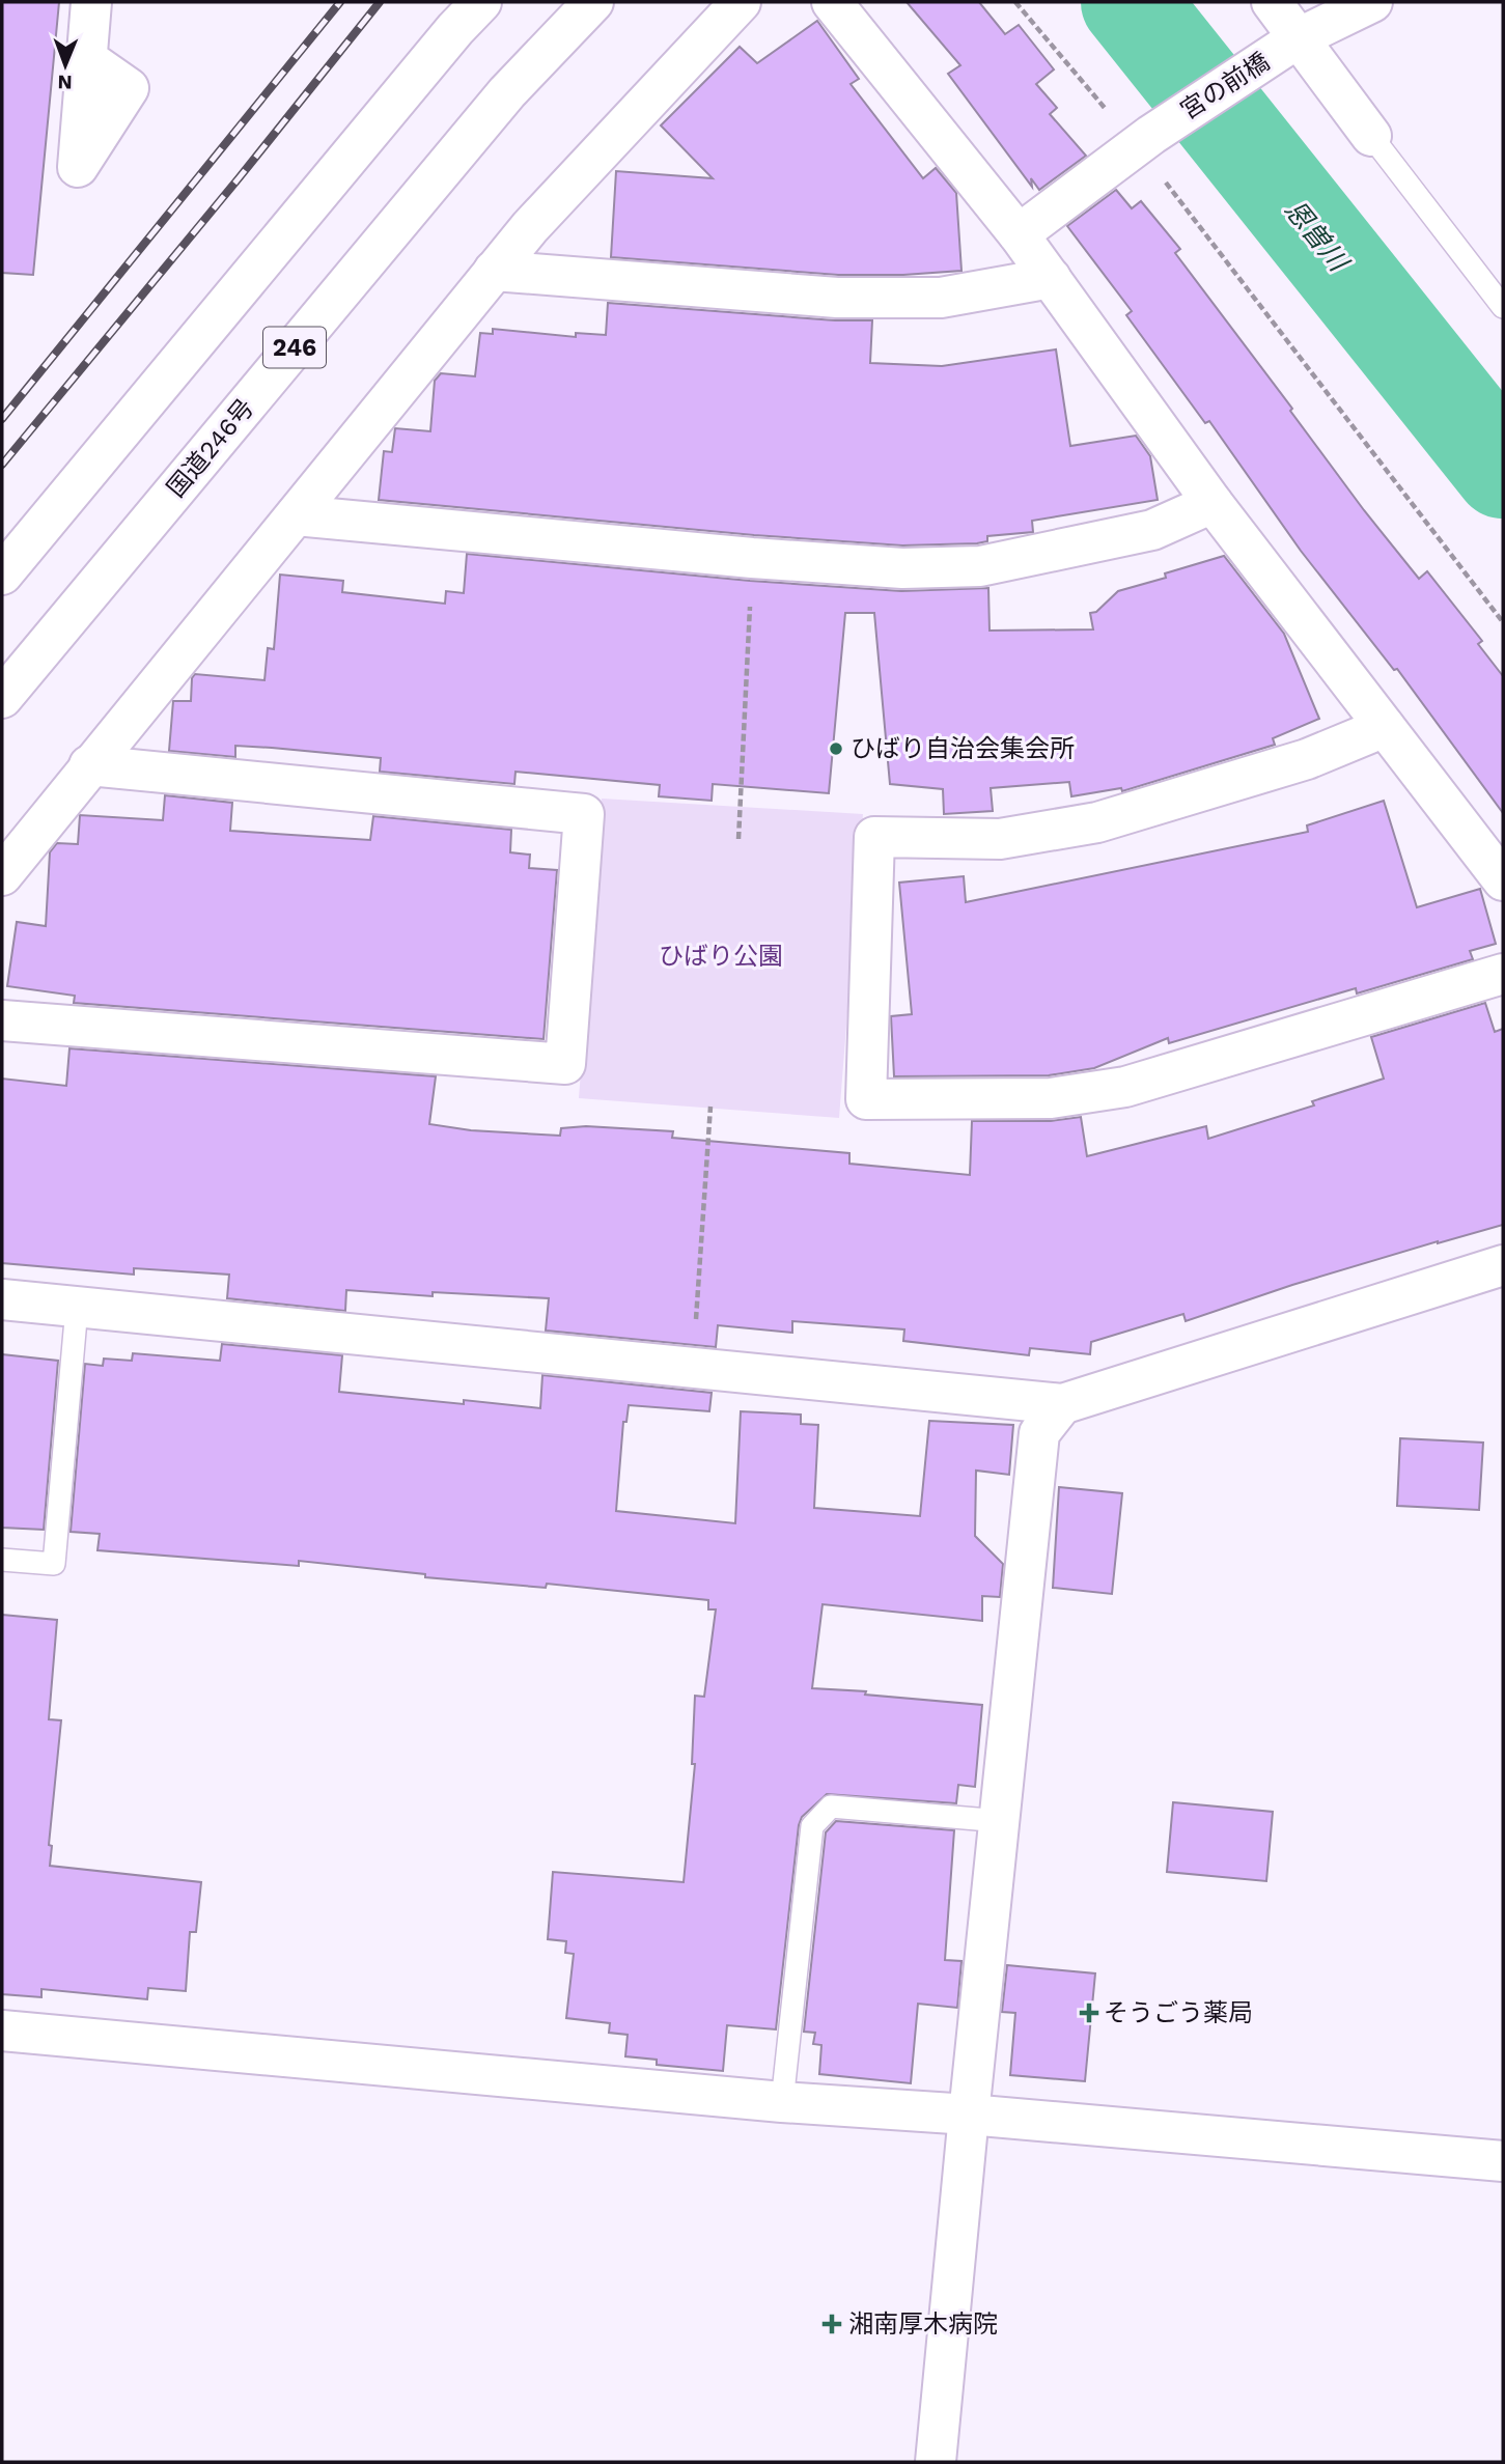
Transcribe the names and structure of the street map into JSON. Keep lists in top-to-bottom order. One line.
{"streets":{"main road":["宮の前橋","246","国道246号"]},"water":["恩曽川"],"parks":["ひばり公園"],"places":{"other":["ひばり自治会集会所"],"health":["そうごう薬局","湘南厚木病院"]},"north":"bottom"}
